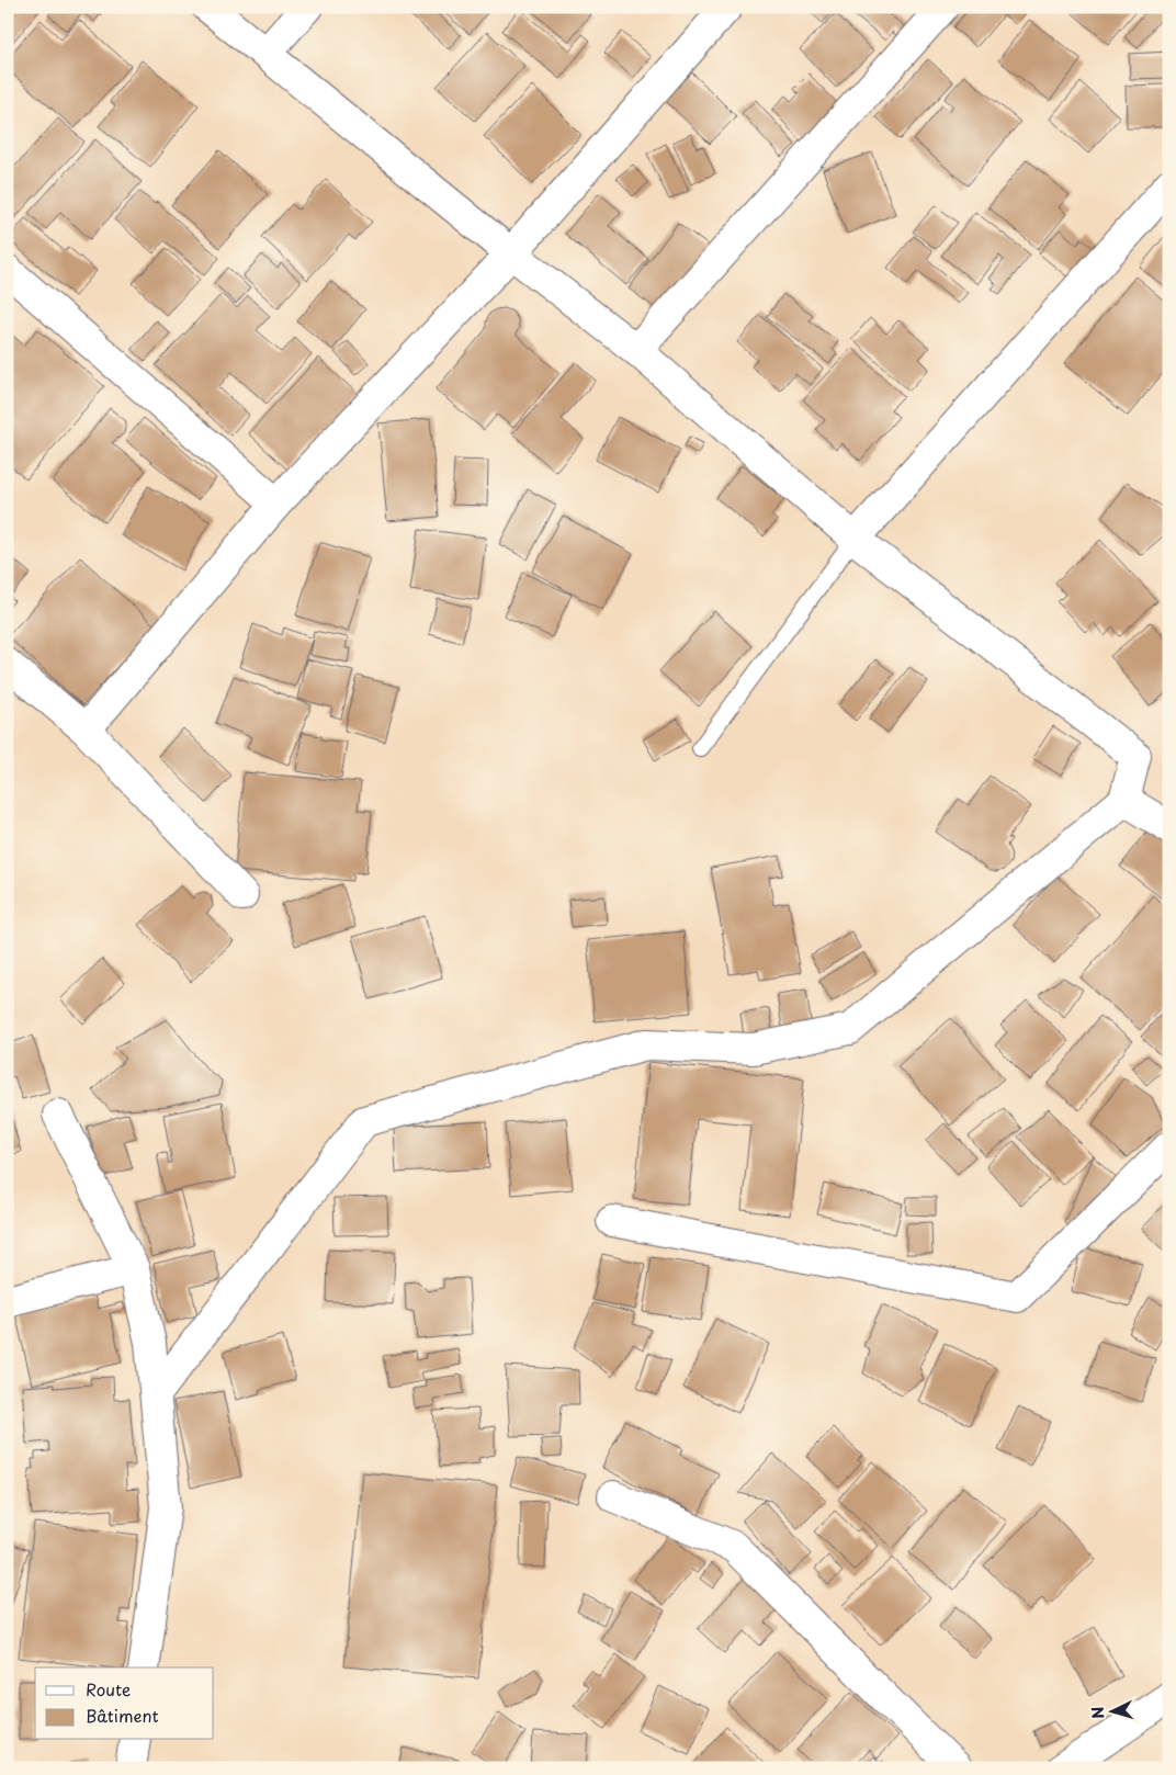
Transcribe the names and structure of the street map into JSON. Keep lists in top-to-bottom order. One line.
{"legend":["Route","Bâtiment"],"north":"left"}
